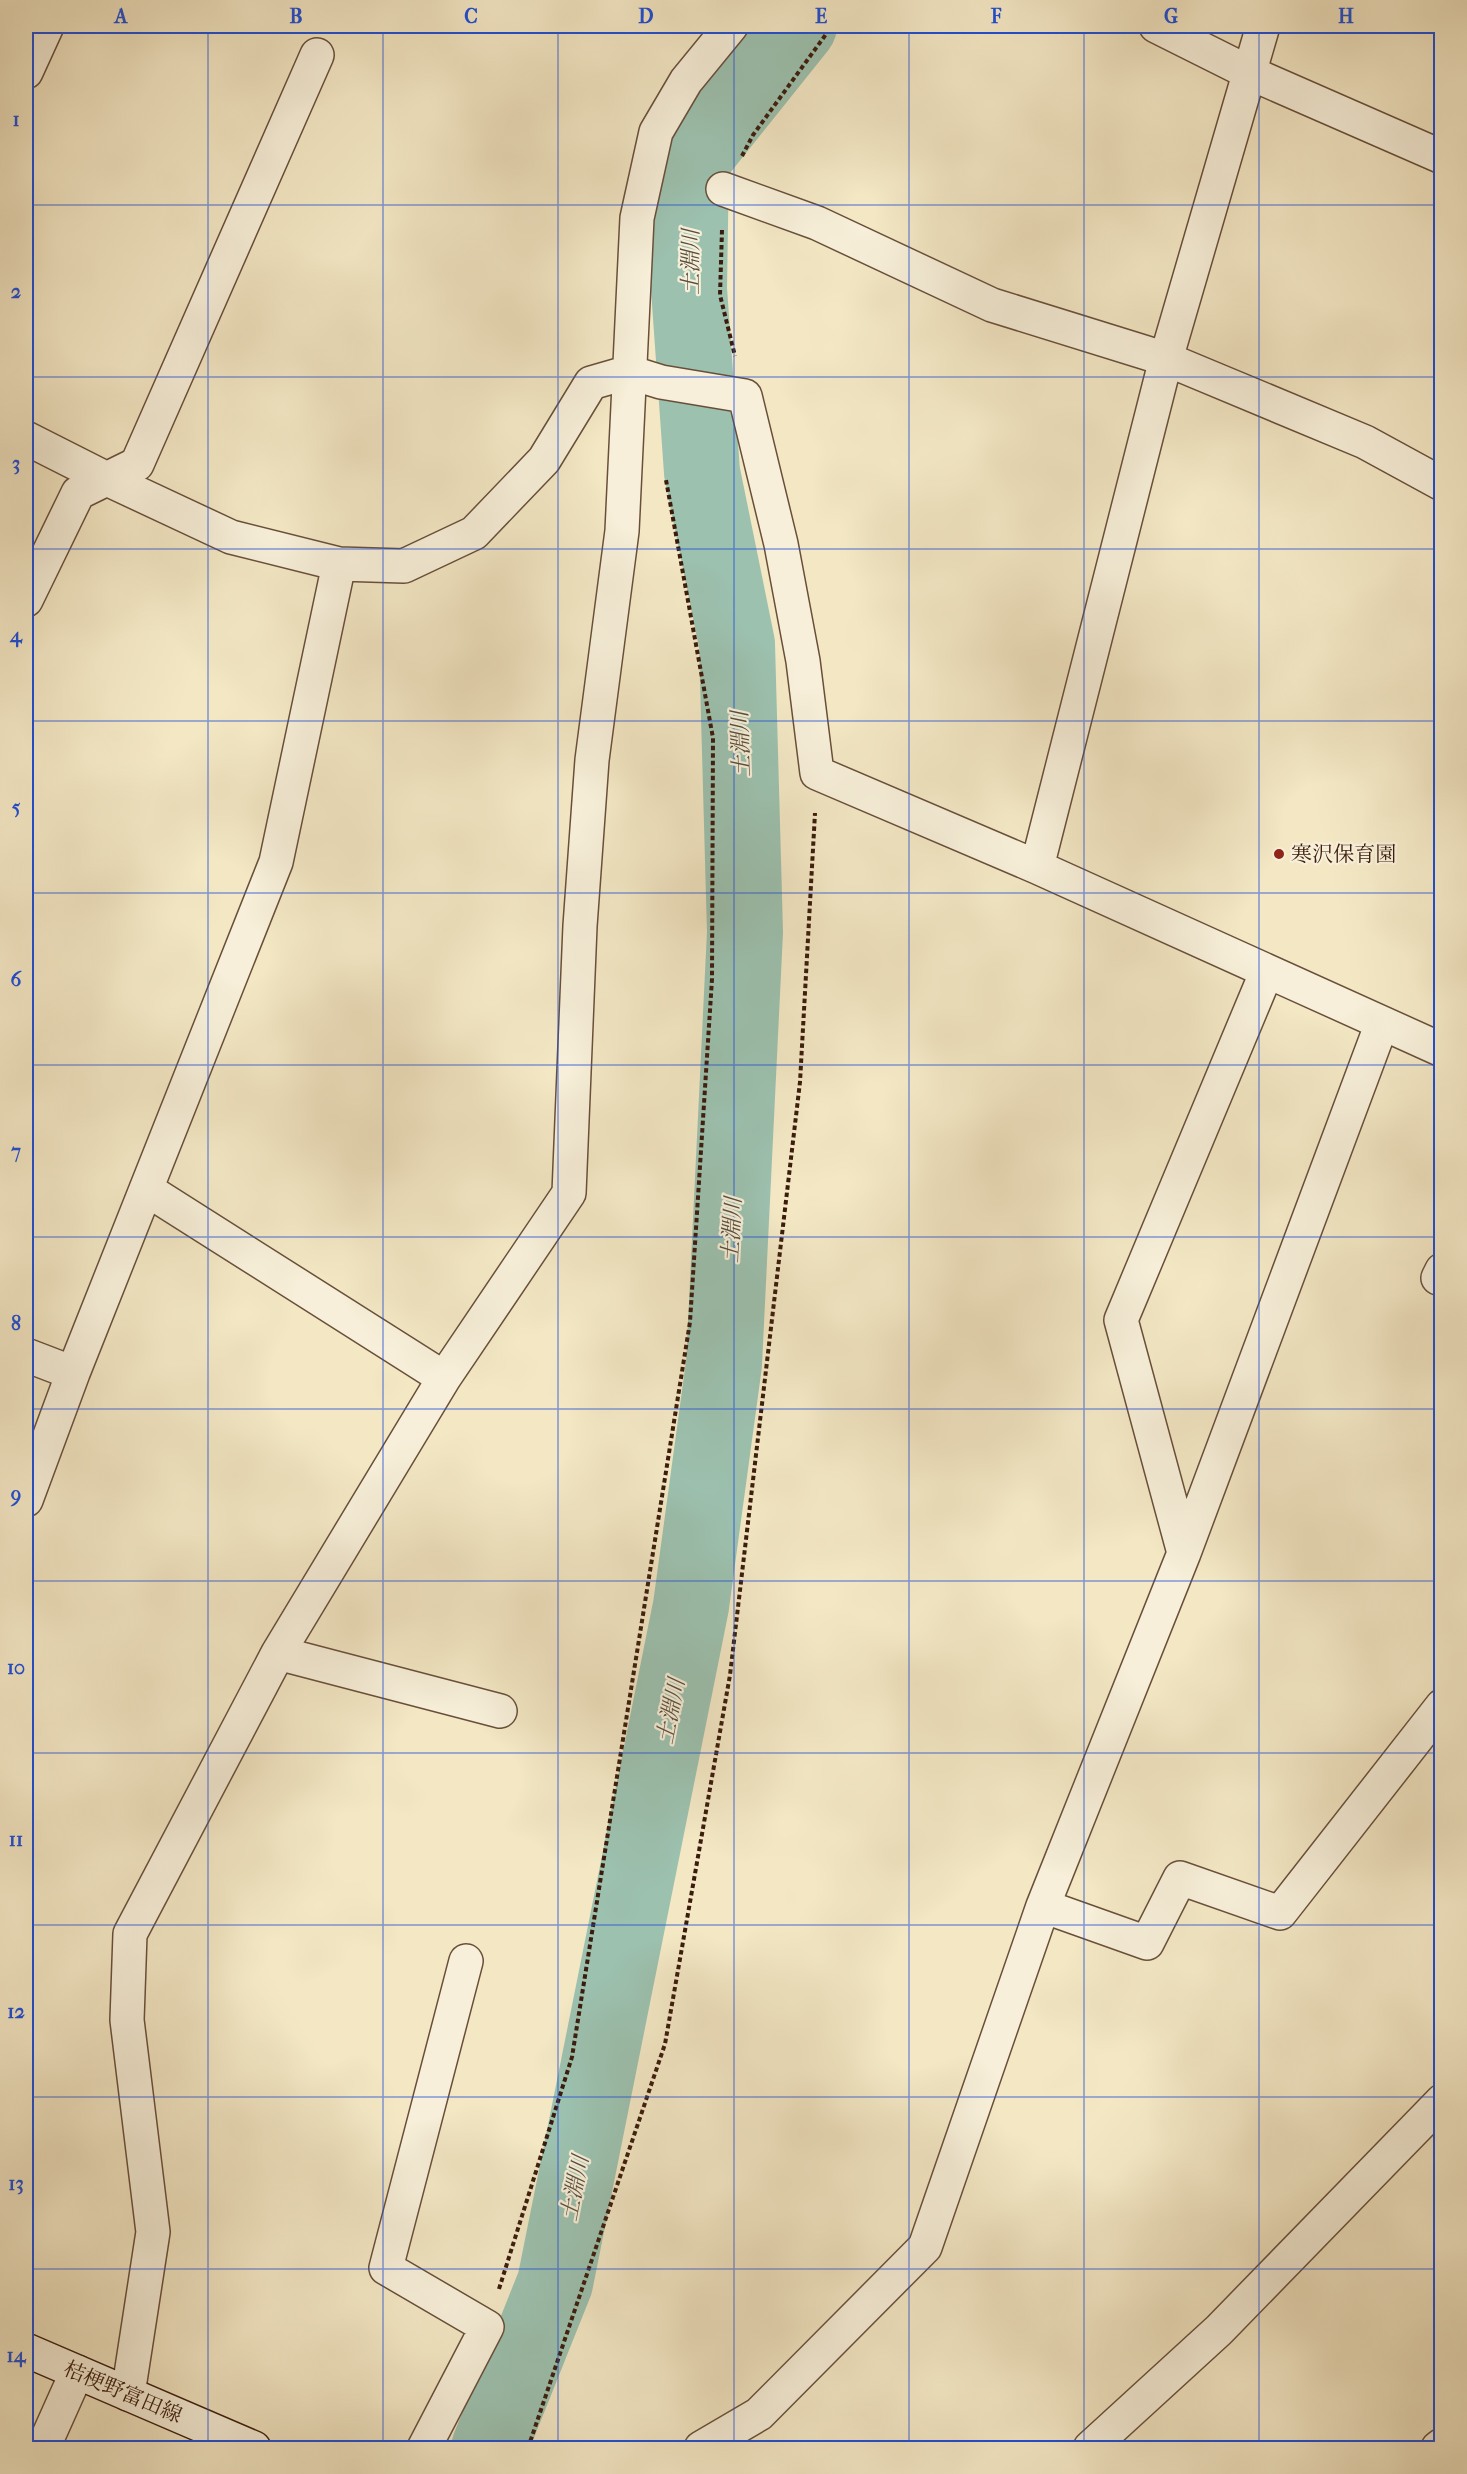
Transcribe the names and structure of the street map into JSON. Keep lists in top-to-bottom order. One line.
{"streets":{"street":["桔梗野富田線"]},"water":["土淵川"],"places":["寒沢保育園"],"grid":{"columns":["A","B","C","D","E","F","G","H"],"rows":["1","2","3","4","5","6","7","8","9","10","11","12","13","14"]}}
